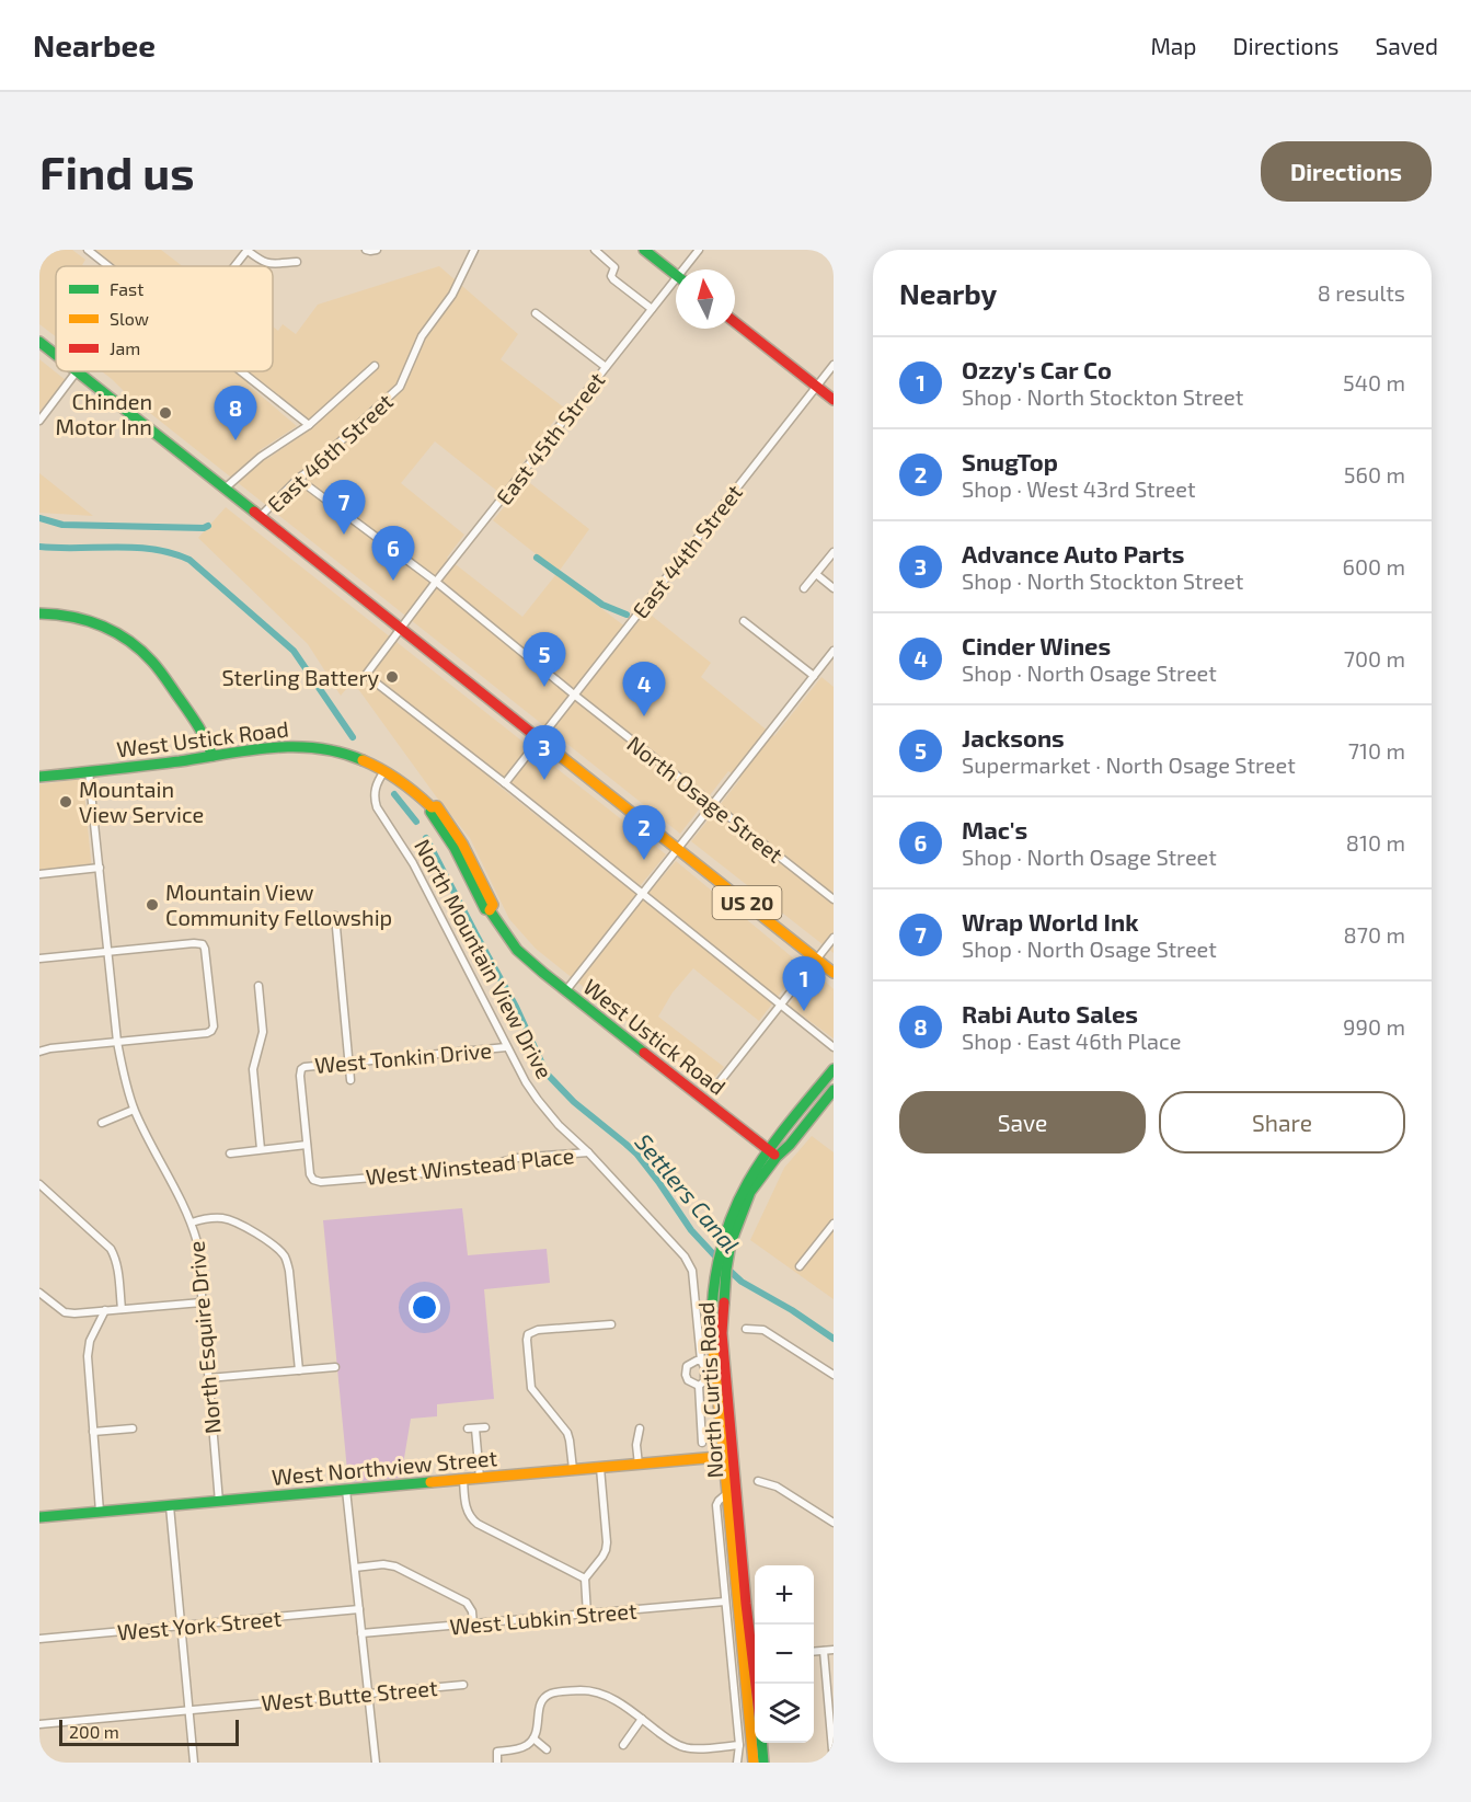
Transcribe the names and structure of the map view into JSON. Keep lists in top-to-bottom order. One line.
{"streets":{"main road":["West Ustick Road","US 20","North Curtis Road","West Northview Street"],"street":["East 45th Street","East 46th Street","East 44th Street","North Osage Street","North Mountain View Drive","West Tonkin Drive","West Winstead Place","North Esquire Drive","West Lubkin Street","West York Street","West Butte Street"]},"crossings":[["East 45th Street","East 44th Street"],["East 45th Street","North Osage Street"],["East 45th Street","US 20"],["East 46th Street","North Osage Street"],["East 46th Street","US 20"],["East 44th Street","North Osage Street"],["East 44th Street","US 20"],["West Ustick Road","North Mountain View Drive"],["West Ustick Road","North Esquire Drive"],["West Ustick Road","North Curtis Road"],["North Mountain View Drive","West Tonkin Drive"],["North Mountain View Drive","West Winstead Place"],["North Mountain View Drive","North Curtis Road"],["West Tonkin Drive","West Winstead Place"],["North Esquire Drive","West Northview Street"],["North Curtis Road","West Northview Street"],["North Curtis Road","West Lubkin Street"]],"water":["Settlers Canal"],"places":["Chinden Motor Inn","Sterling Battery","Mountain View Service","Mountain View Community Fellowship"],"legend":["Fast","Slow","Jam"],"scale_bar":"200 m","north":"top","page":{"header":"Nearbee","nav":["Map","Directions","Saved"],"buttons":["Directions",["Save","Share"]],"title":"Find us","heading":["Nearby","8 results"],"list":[{"mark":"1","name":"Ozzy's Car Co","note":"Shop · North Stockton Street","value":"540 m"},{"mark":"2","name":"SnugTop","note":"Shop · West 43rd Street","value":"560 m"},{"mark":"3","name":"Advance Auto Parts","note":"Shop · North Stockton Street","value":"600 m"},{"mark":"4","name":"Cinder Wines","note":"Shop · North Osage Street","value":"700 m"},{"mark":"5","name":"Jacksons","note":"Supermarket · North Osage Street","value":"710 m"},{"mark":"6","name":"Mac's","note":"Shop · North Osage Street","value":"810 m"},{"mark":"7","name":"Wrap World Ink","note":"Shop · North Osage Street","value":"870 m"},{"mark":"8","name":"Rabi Auto Sales","note":"Shop · East 46th Place","value":"990 m"}],"pins":["8","7","6","5","4","3","2","1"],"map_buttons":["+","−"],"scale":"200 m"}}
